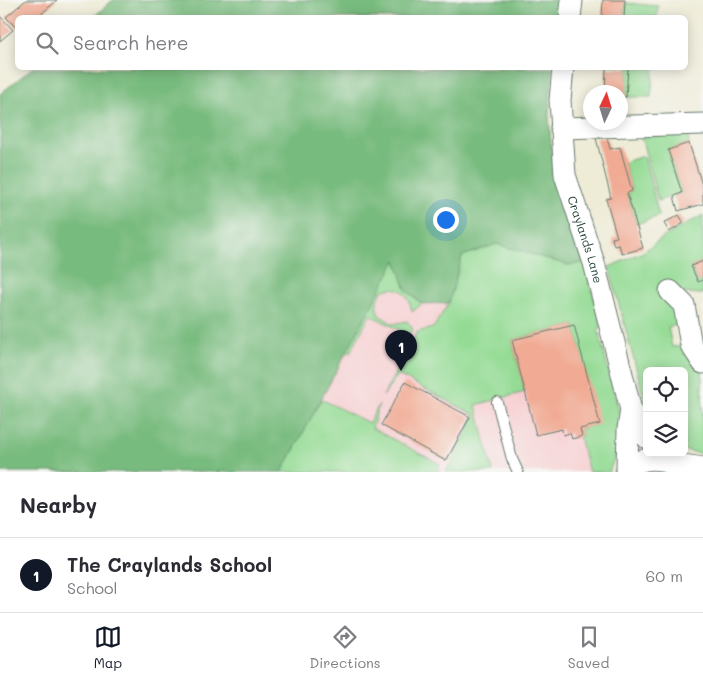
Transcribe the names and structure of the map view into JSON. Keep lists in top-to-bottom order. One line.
{"streets":{"street":["Craylands Lane"]},"north":"top","page":{"search":"Search here","pins":"1","heading":"Nearby","list":[{"mark":"1","name":"The Craylands School","note":"School","value":"60 m"}],"nav":["Map","Directions","Saved"]}}
